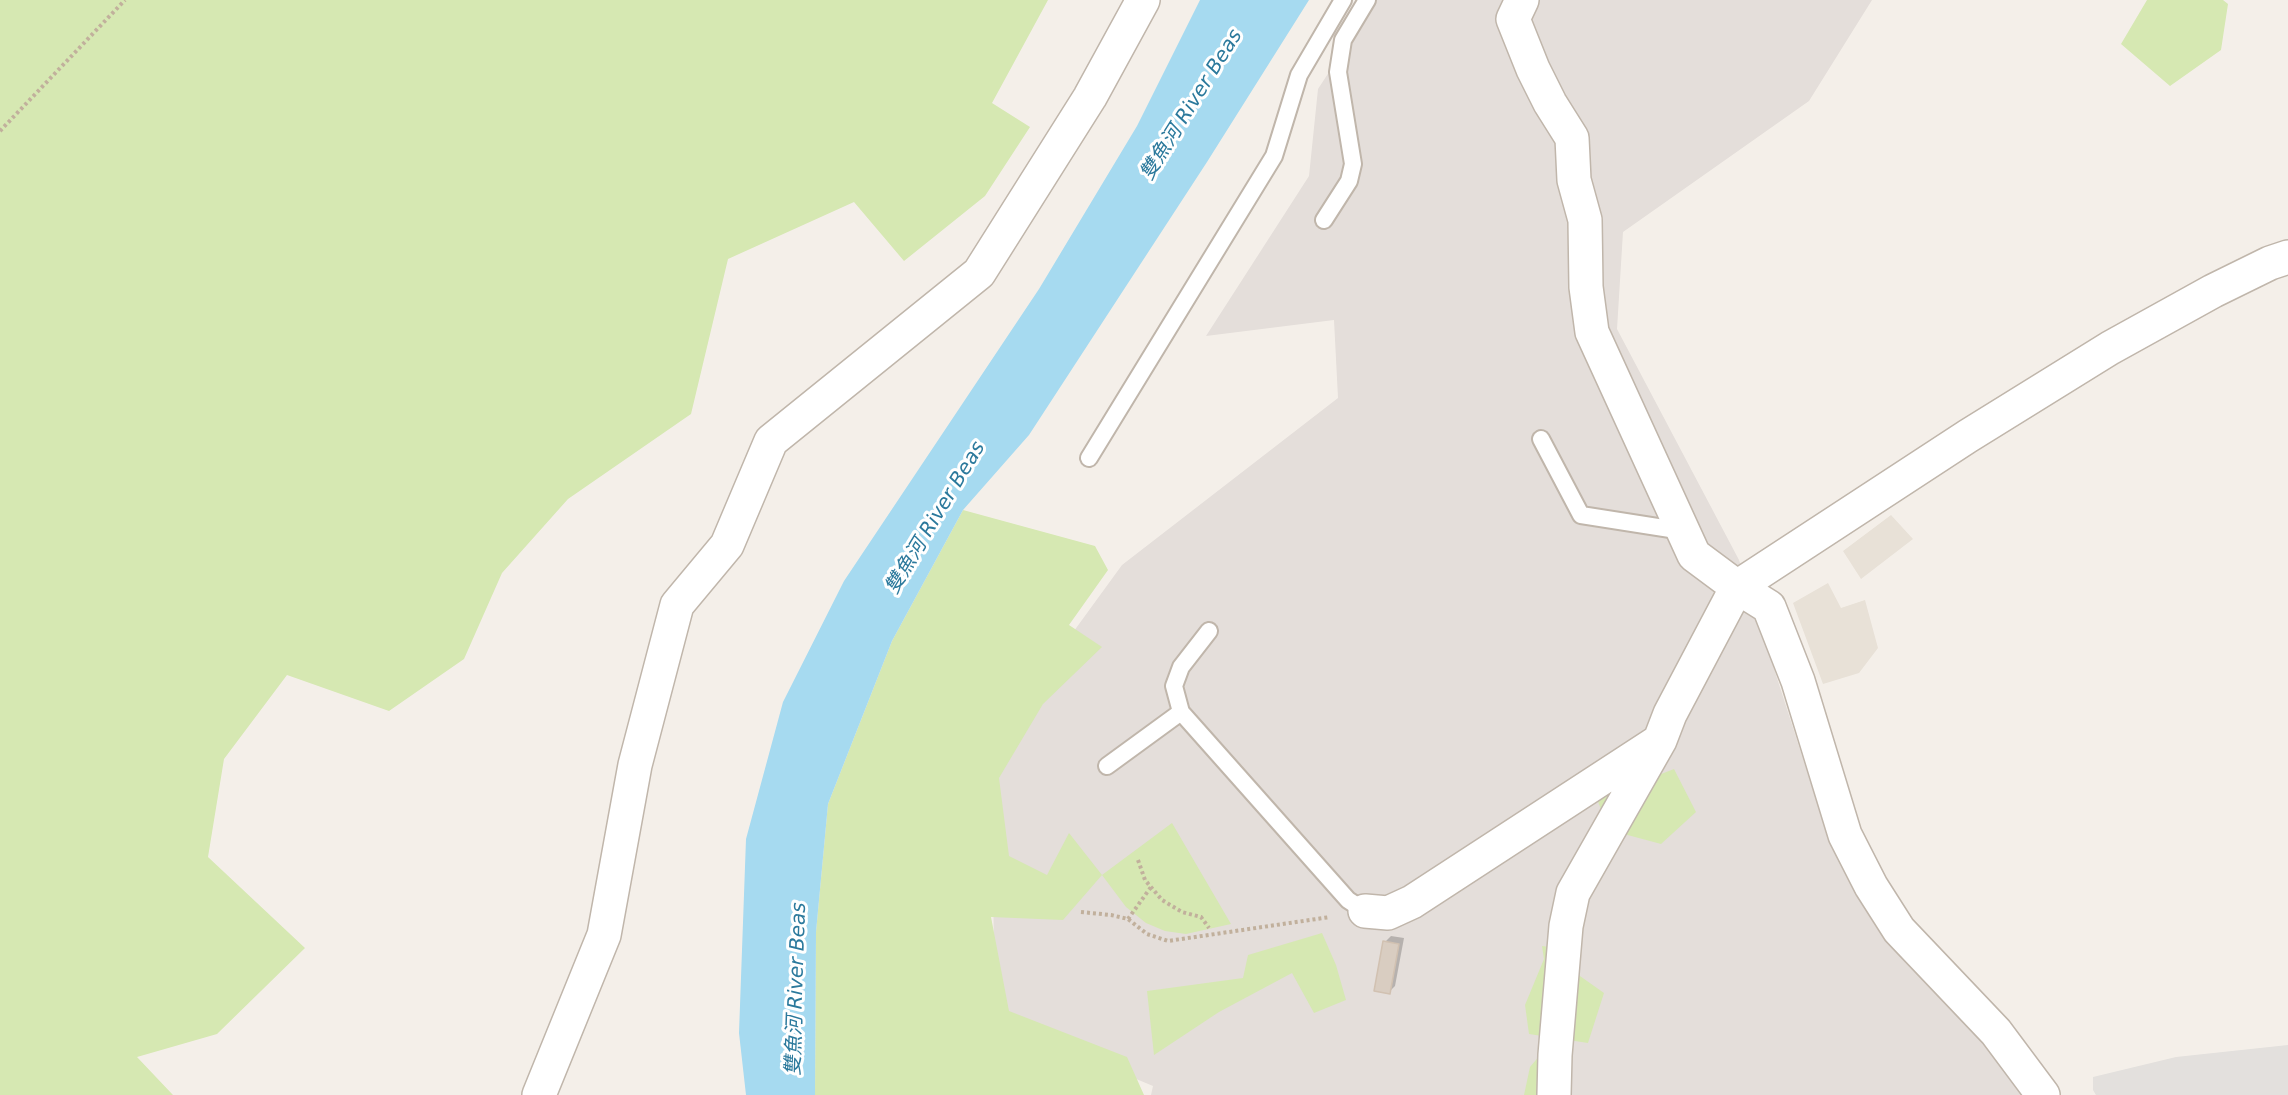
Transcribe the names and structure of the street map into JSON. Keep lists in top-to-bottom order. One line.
{"water":["雙魚河 River Beas"]}
